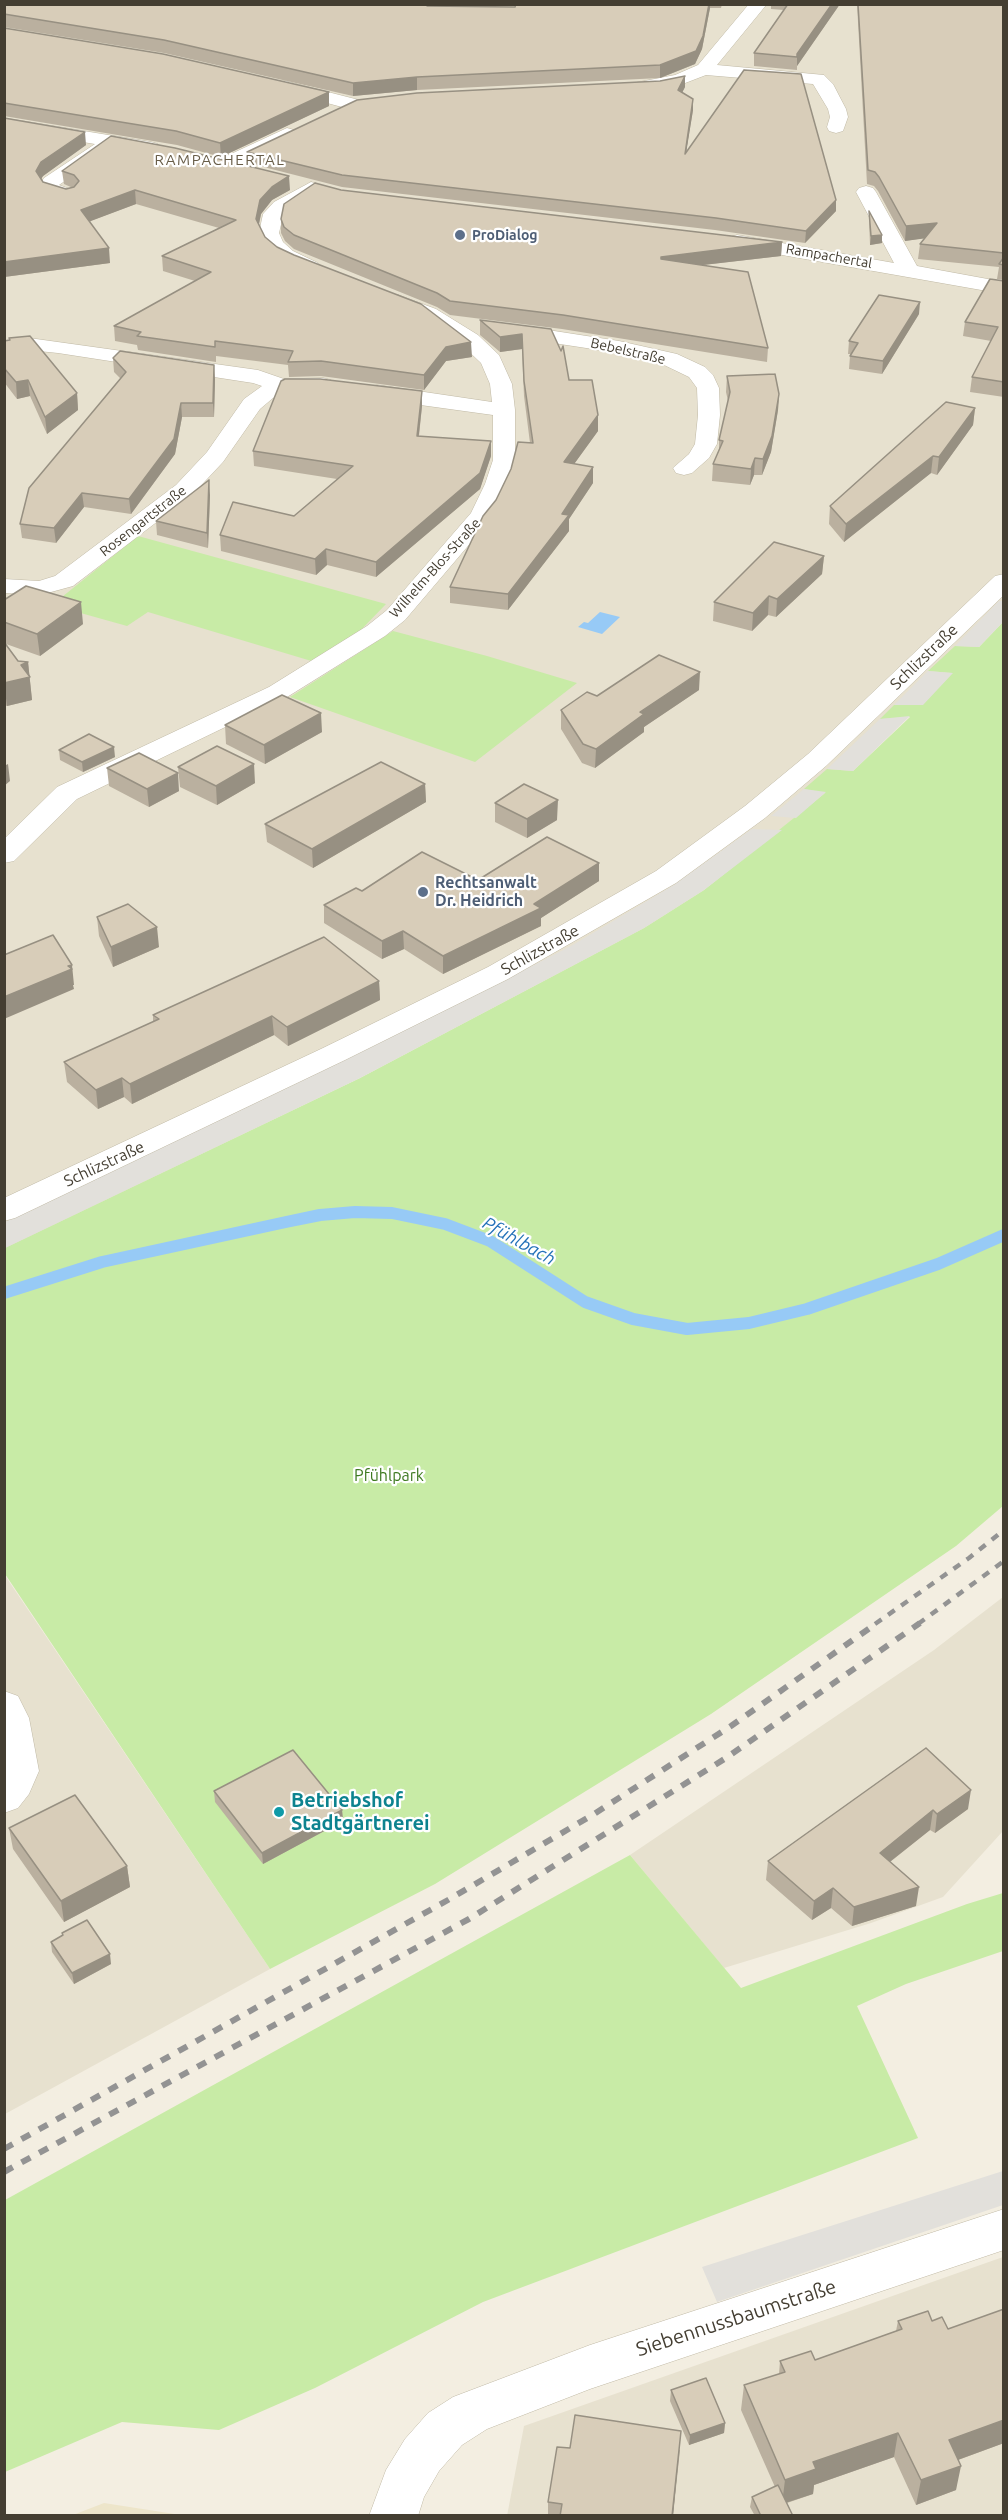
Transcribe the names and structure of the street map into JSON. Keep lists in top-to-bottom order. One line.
{"streets":{"street":["Rampachertal","Bebelstraße","Rosengartstraße","Wilhelm-Blos-Straße","Schlizstraße","Siebennussbaumstraße"]},"crossings":[["Bebelstraße","Wilhelm-Blos-Straße"],["Rosengartstraße","Wilhelm-Blos-Straße"]],"districts":["RAMPACHERTAL"],"water":["Pfühlbach"],"parks":["Pfühlpark"],"places":["ProDialog","Rechtsanwalt Dr. Heidrich","Betriebshof Stadtgärtnerei"]}
